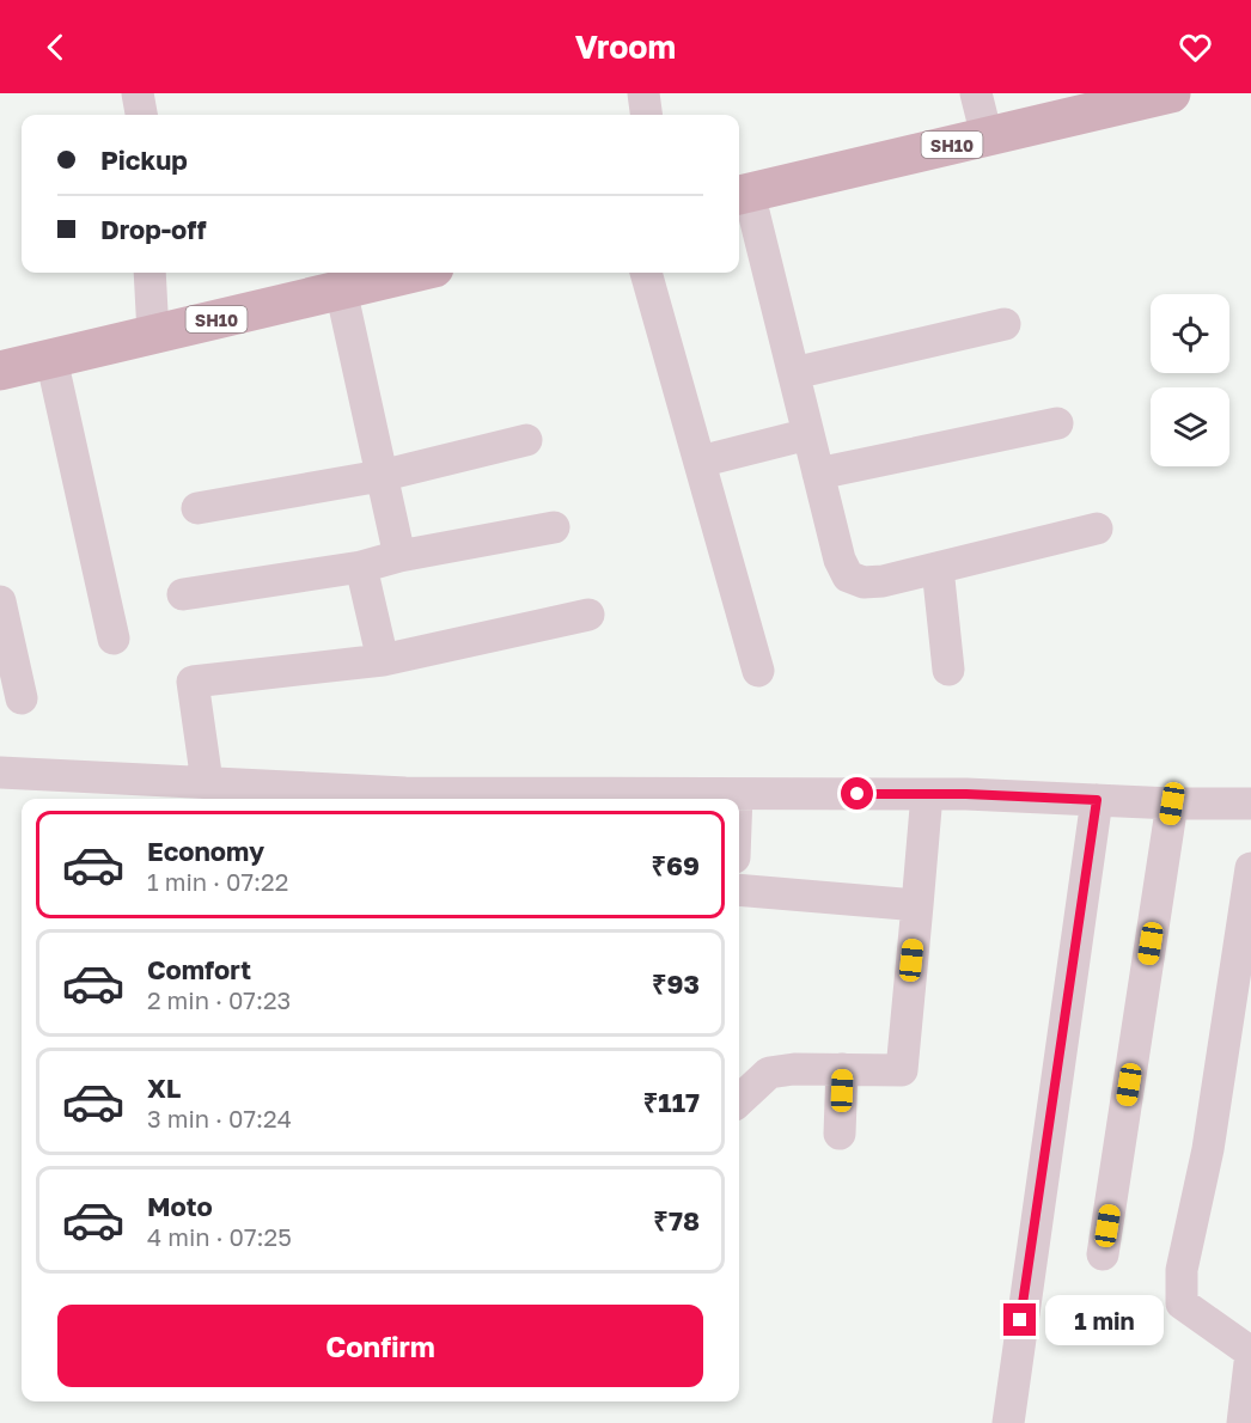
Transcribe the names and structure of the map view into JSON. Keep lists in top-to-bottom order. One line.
{"streets":{"main road":["SH10"]},"page":{"header":"Vroom","banner":["Pickup","Drop-off"],"list":[{"name":"Economy","note":"1 min · 07:22","value":"₹69"},{"name":"Comfort","note":"2 min · 07:23","value":"₹93"},{"name":"XL","note":"3 min · 07:24","value":"₹117"},{"name":"Moto","note":"4 min · 07:25","value":"₹78"}],"buttons":"Confirm","bubble":"1 min"}}
